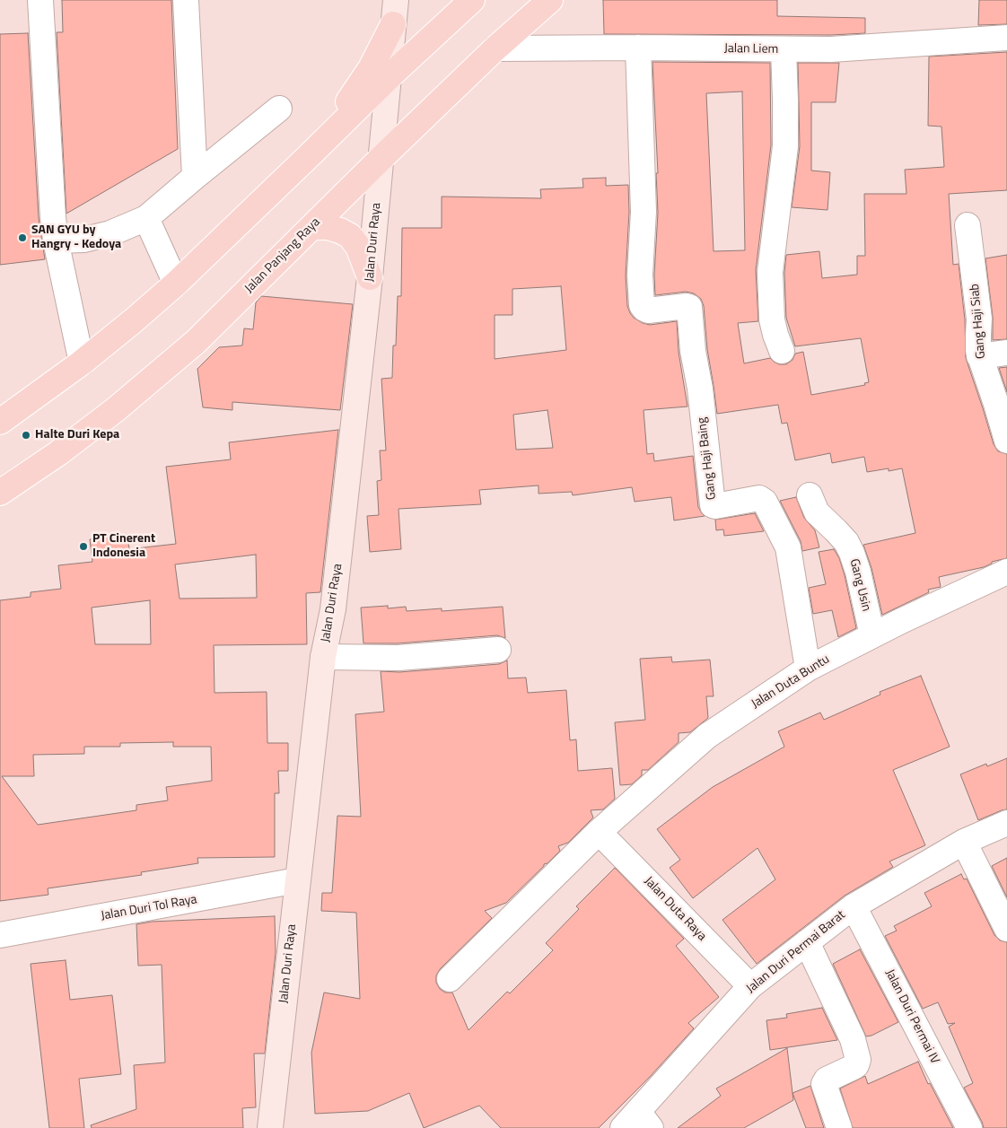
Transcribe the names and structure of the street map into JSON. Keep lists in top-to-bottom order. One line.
{"streets":{"main road":["Jalan Panjang Raya"],"street":["Jalan Liem","Jalan Duri Raya","Gang Haji Siab","Gang Haji Baing","Gang Usin","Jalan Duta Buntu","Jalan Duri Tol Raya","Jalan Duta Raya","Jalan Duri Permai Barat","Jalan Duri Permai IV"]},"crossings":[["Jalan Liem","Jalan Panjang Raya"],["Jalan Liem","Gang Haji Baing"],["Jalan Duri Raya","Jalan Panjang Raya"],["Jalan Duri Raya","Jalan Duri Tol Raya"],["Gang Haji Baing","Jalan Duta Buntu"],["Gang Usin","Jalan Duta Buntu"],["Jalan Duta Buntu","Jalan Duta Raya"],["Jalan Duta Raya","Jalan Duri Permai Barat"],["Jalan Duri Permai Barat","Jalan Duri Permai IV"]],"places":["SAN GYU by Hangry - Kedoya","Halte Duri Kepa","PT Cinerent Indonesia"]}
